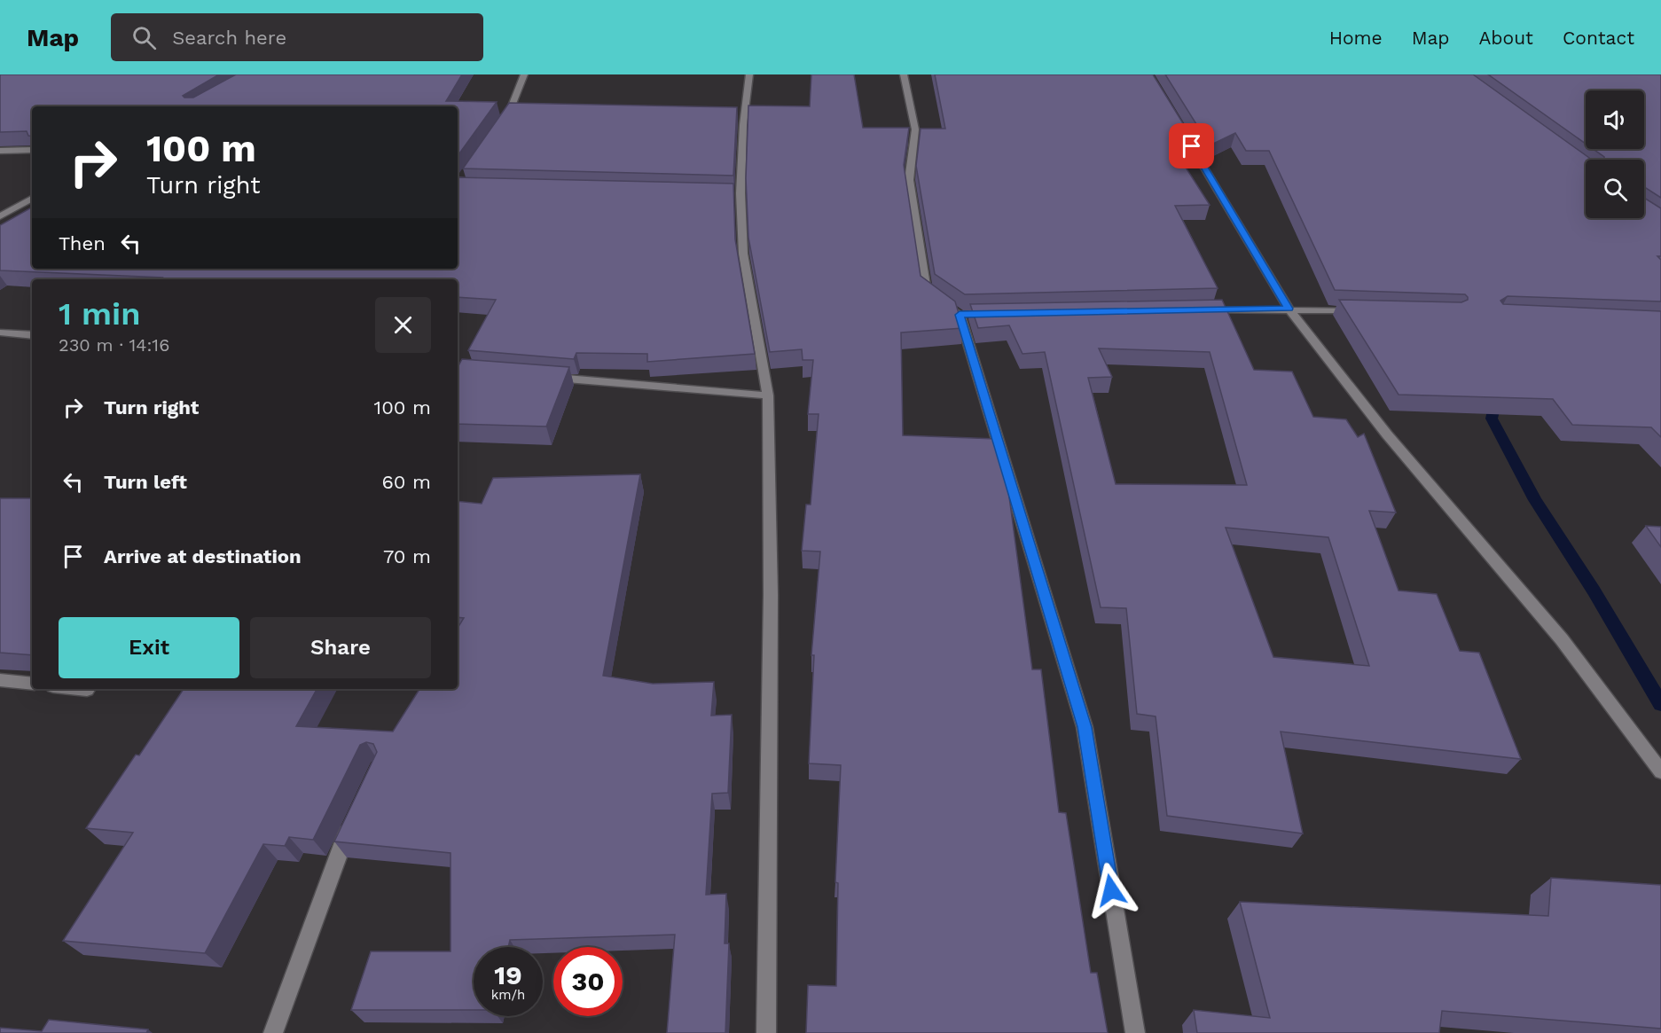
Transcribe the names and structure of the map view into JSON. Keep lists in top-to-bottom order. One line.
{"page":{"header":"Map","search":"Search here","nav":["Home","Map","About","Contact"],"turn":["100 m","Turn right"],"then":"Then","heading":["1 min","230 m · 14:16"],"list":[{"name":"Turn right","value":"100 m"},{"name":"Turn left","value":"60 m"},{"name":"Arrive at destination","value":"70 m"}],"buttons":["Exit","Share"],"speed":"19 km/h","limit":"30"}}
